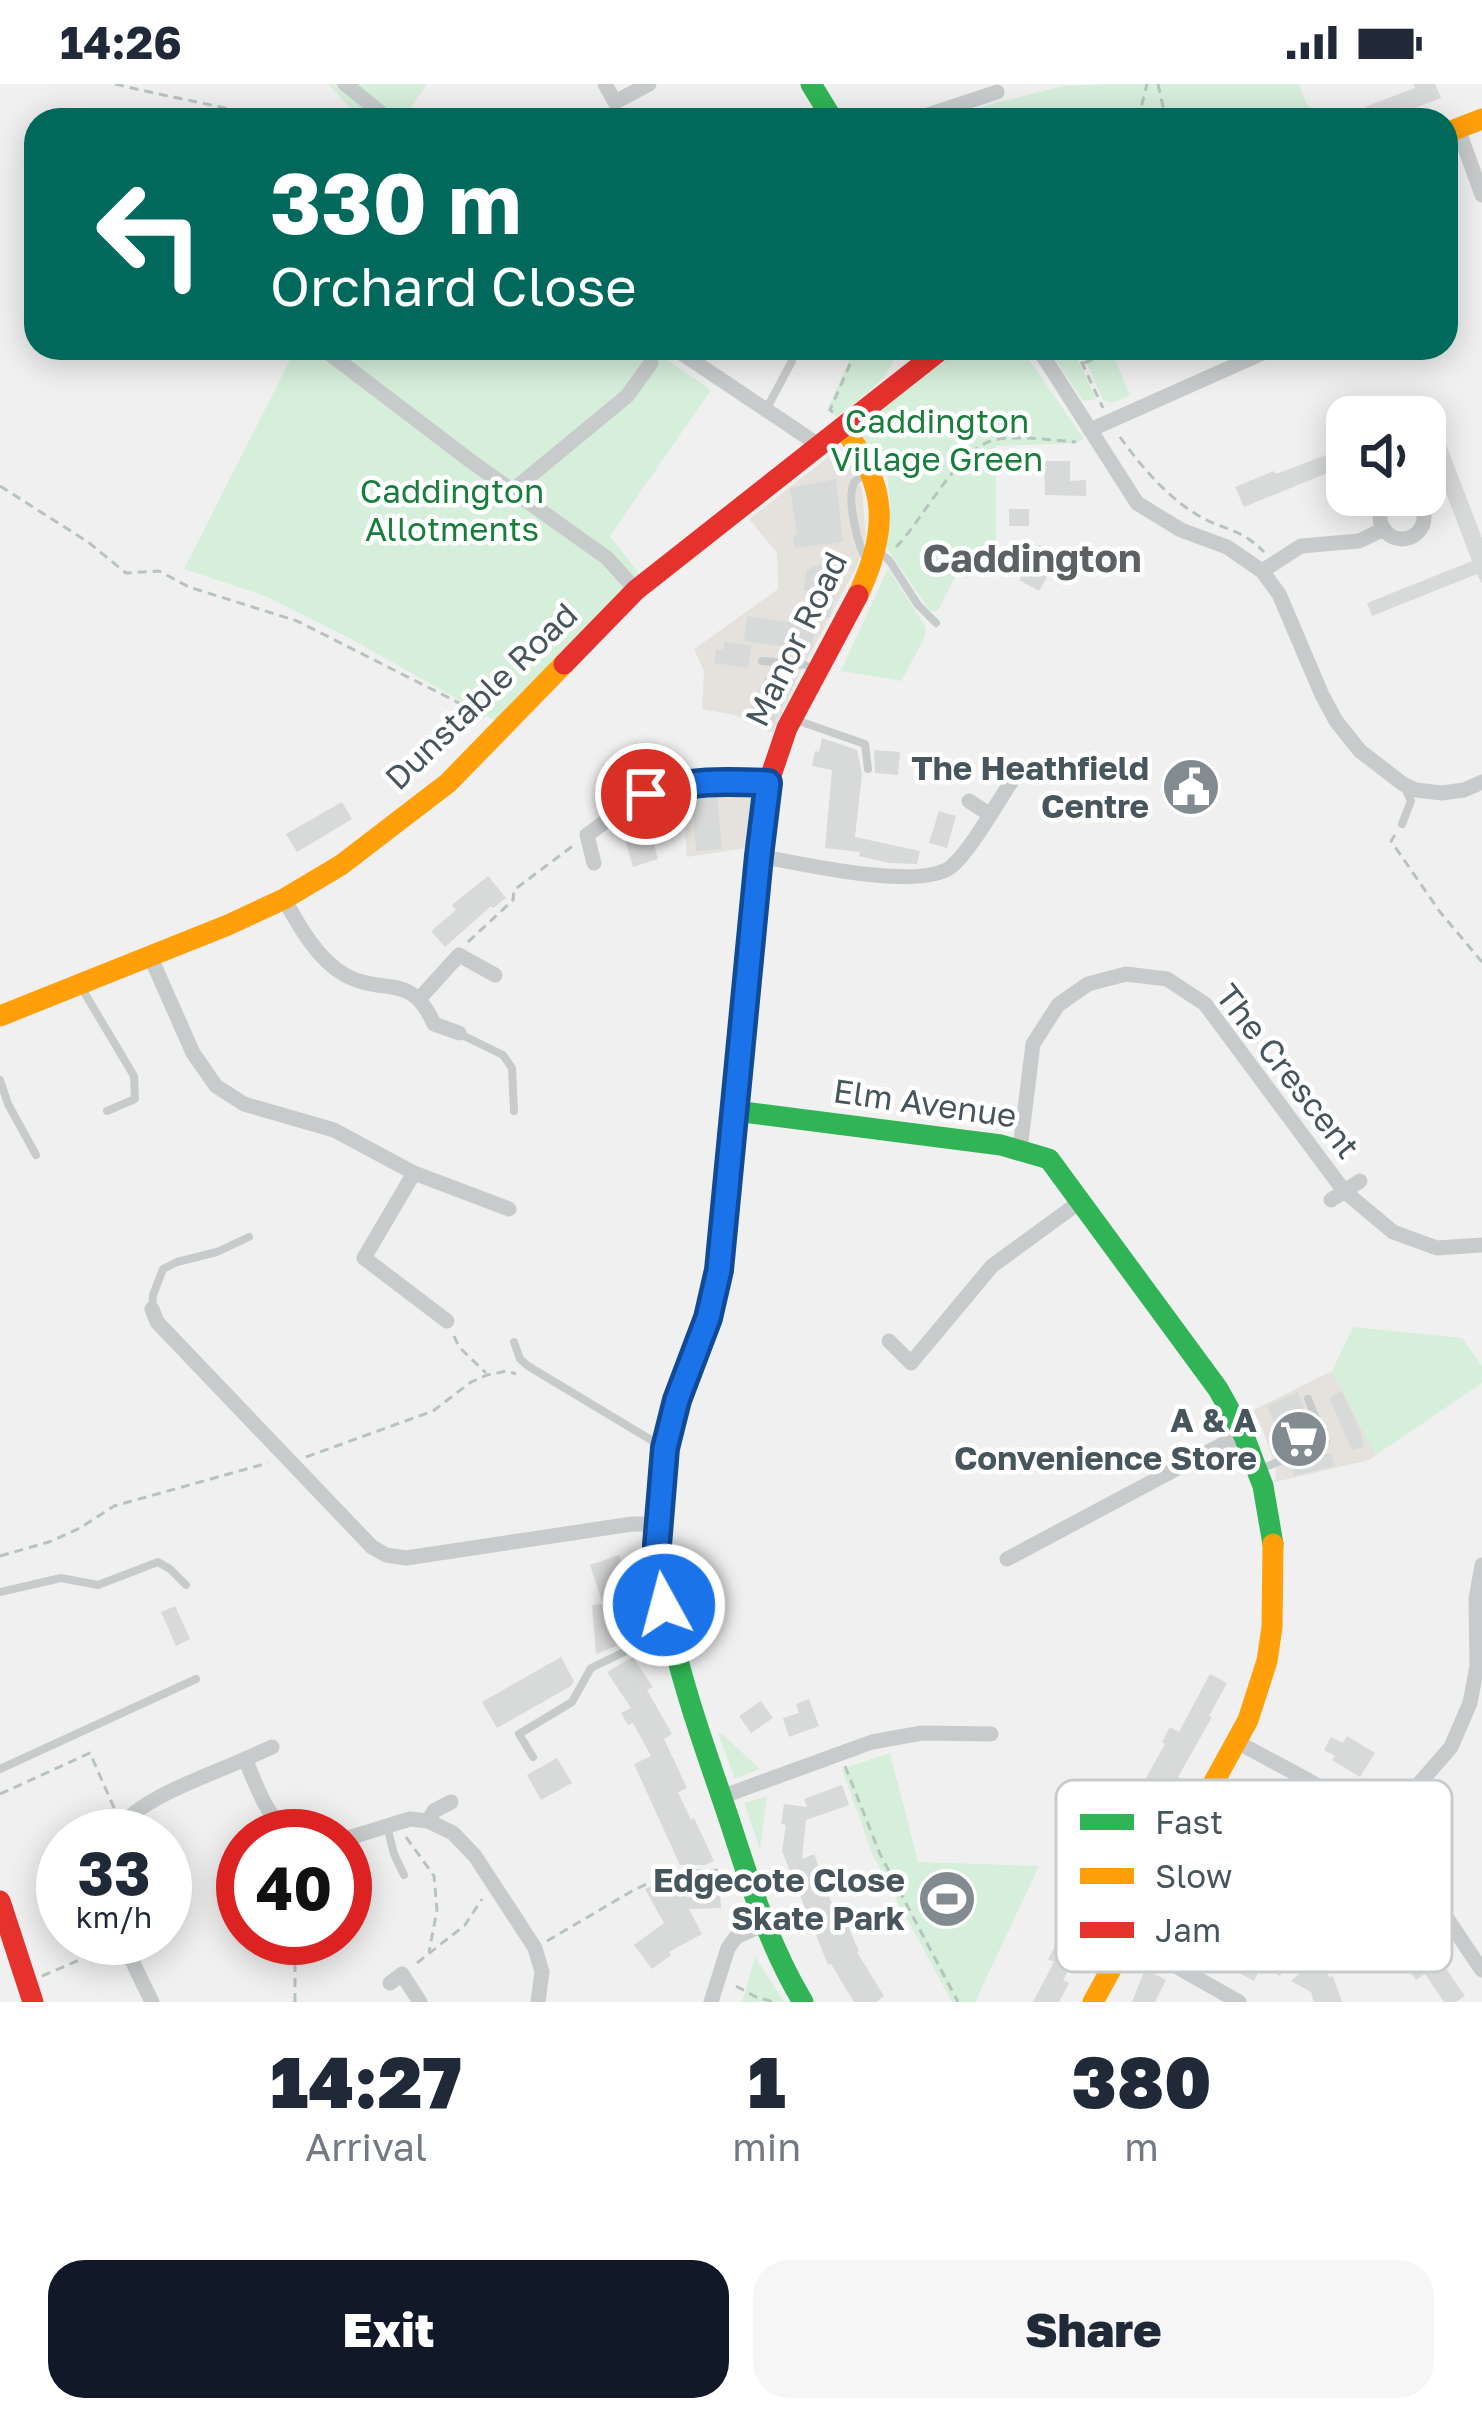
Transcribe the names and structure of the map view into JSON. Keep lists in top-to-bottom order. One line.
{"streets":{"street":["Manor Road","Dunstable Road","The Crescent","Elm Avenue"]},"crossings":[["Manor Road","Dunstable Road"],["Manor Road","Elm Avenue"],["The Crescent","Elm Avenue"]],"districts":["Caddington"],"parks":["Caddington Village Green","Caddington Allotments"],"places":{"public building":["The Heathfield Centre"],"supermarket":["A & A Convenience Store"],"sports":["Edgecote Close Skate Park"]},"legend":["Fast","Slow","Jam"],"page":{"status":"14:26","turn":["330 m","Orchard Close"],"speed":"33 km/h","limit":"40","eta":["14:27","Arrival","1","min","380","m"],"buttons":["Exit","Share"]}}
